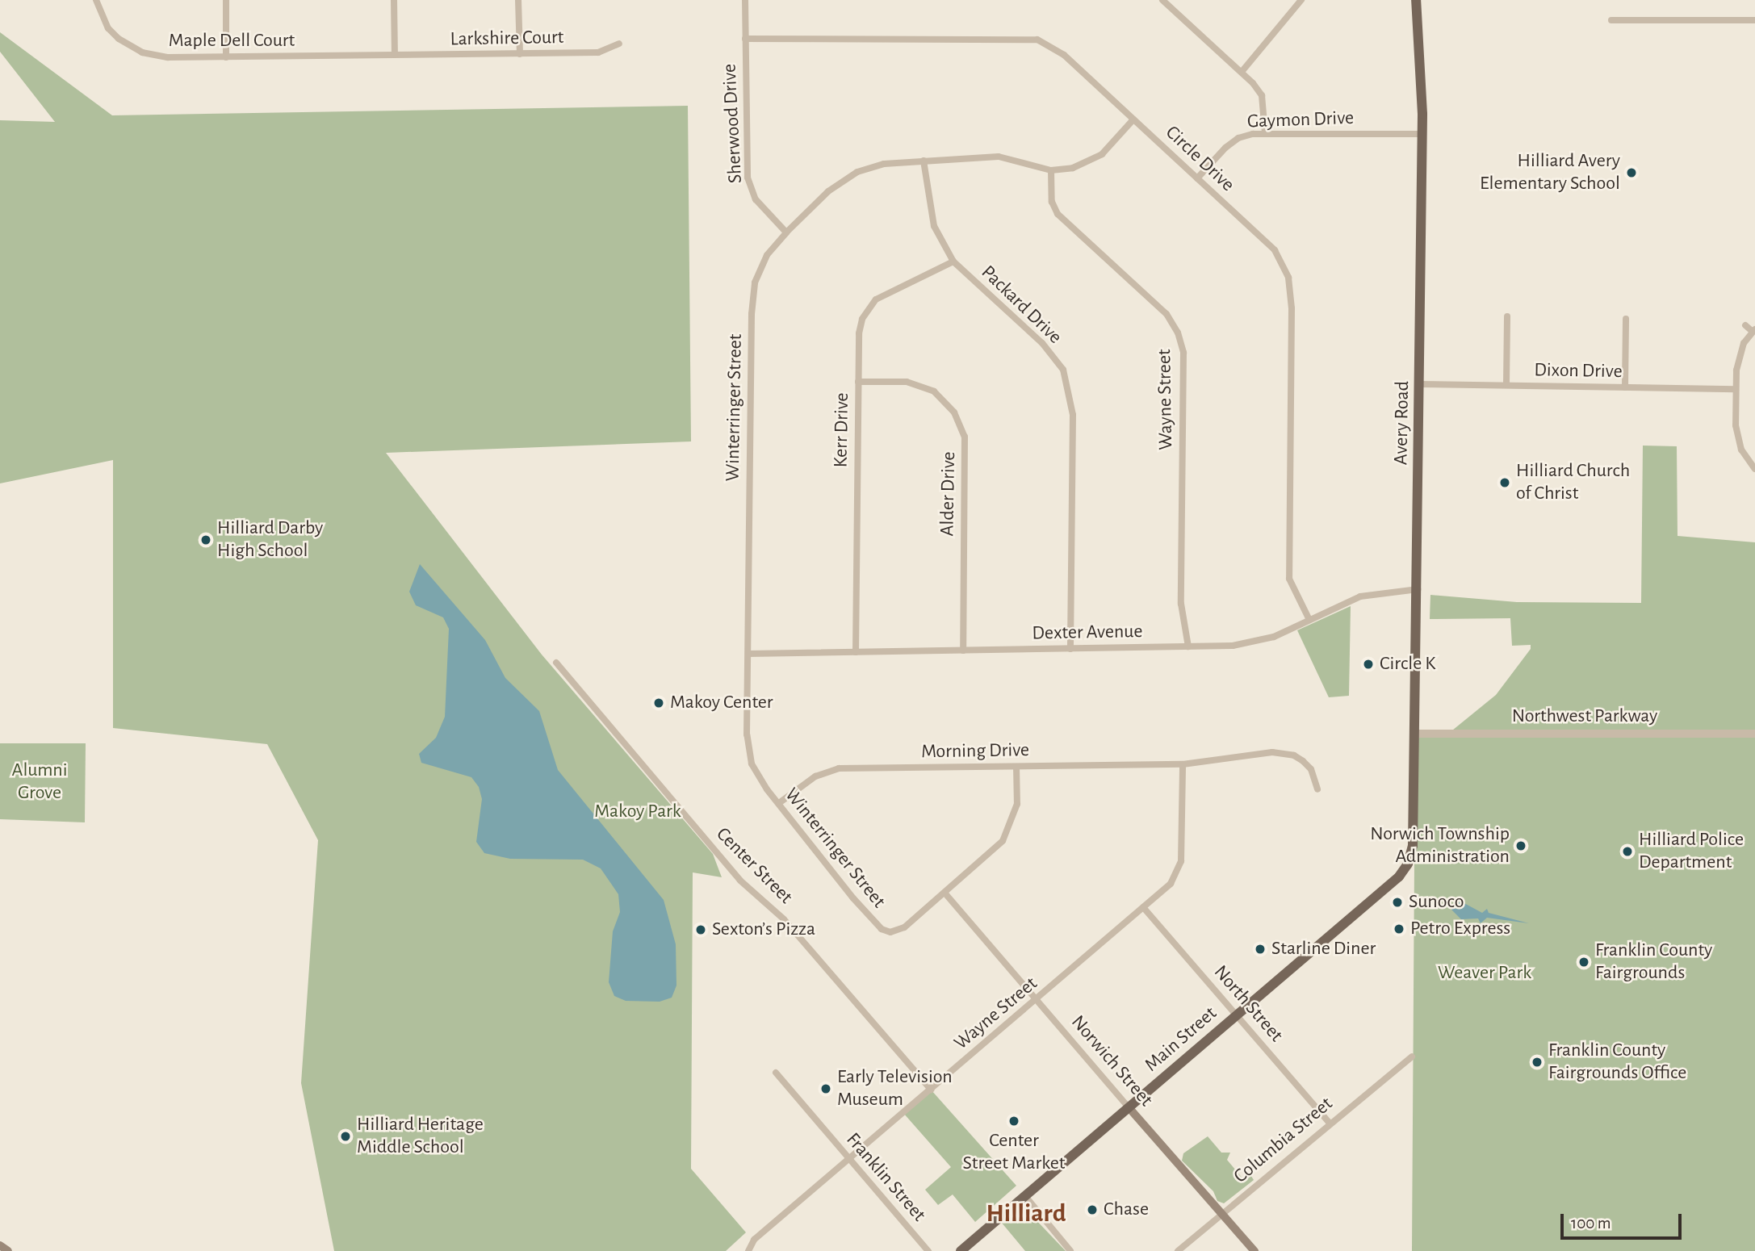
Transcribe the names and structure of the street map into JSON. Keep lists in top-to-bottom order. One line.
{"streets":{"main road":["Avery Road","Main Street","Norwich Street"],"street":["Larkshire Court","Maple Dell Court","Gaymon Drive","Sherwood Drive","Circle Drive","Packard Drive","Dixon Drive","Wayne Street","Winterringer Street","Kerr Drive","Alder Drive","Dexter Avenue","Northwest Parkway","Morning Drive","Center Street","North Street","Columbia Street","Franklin Street"]},"crossings":[["Larkshire Court","Maple Dell Court"],["Gaymon Drive","Circle Drive"],["Gaymon Drive","Avery Road"],["Sherwood Drive","Circle Drive"],["Sherwood Drive","Winterringer Street"],["Circle Drive","Winterringer Street"],["Circle Drive","Dexter Avenue"],["Packard Drive","Winterringer Street"],["Packard Drive","Kerr Drive"],["Packard Drive","Dexter Avenue"],["Dixon Drive","Avery Road"],["Wayne Street","Winterringer Street"],["Wayne Street","Dexter Avenue"],["Wayne Street","Morning Drive"],["Wayne Street","Center Street"],["Wayne Street","North Street"],["Wayne Street","Norwich Street"],["Wayne Street","Franklin Street"],["Winterringer Street","Dexter Avenue"],["Winterringer Street","Morning Drive"],["Winterringer Street","Norwich Street"],["Avery Road","Dexter Avenue"],["Avery Road","Northwest Parkway"],["Avery Road","Main Street"],["Kerr Drive","Alder Drive"],["Kerr Drive","Dexter Avenue"],["Alder Drive","Dexter Avenue"],["North Street","Main Street"],["North Street","Columbia Street"],["Main Street","Norwich Street"],["Norwich Street","Columbia Street"]],"districts":["Hilliard"],"parks":["Alumni Grove","Makoy Park","Weaver Park"],"places":["Hilliard Avery Elementary School","Hilliard Church of Christ","Hilliard Darby High School","Circle K","Makoy Center","Norwich Township Administration","Hilliard Police Department","Sunoco","Petro Express","Sexton’s Pizza","Starline Diner","Franklin County Fairgrounds","Franklin County Fairgrounds Office","Early Television Museum","Center Street Market","Hilliard Heritage Middle School","Chase"],"scale_bar":"100 m"}
